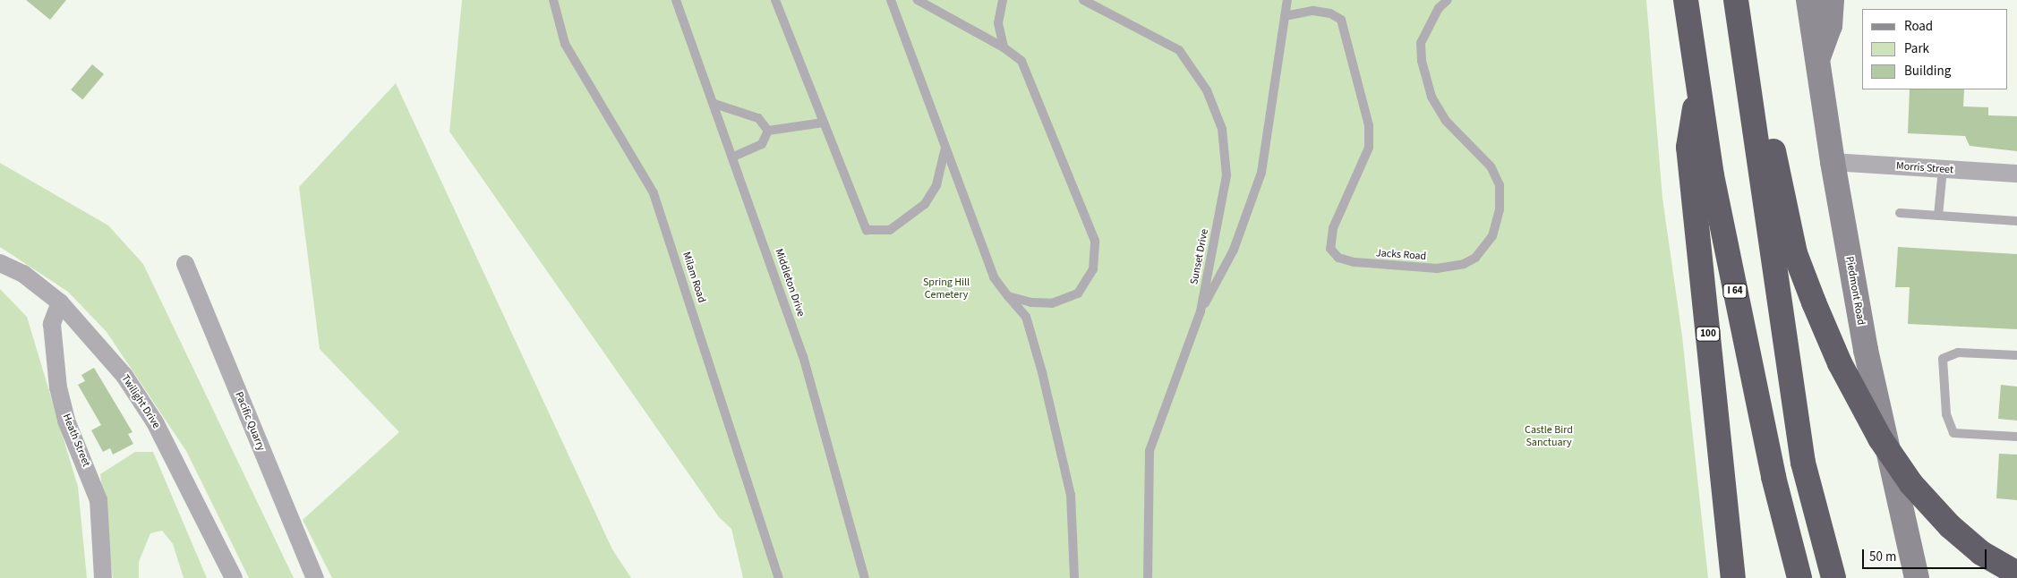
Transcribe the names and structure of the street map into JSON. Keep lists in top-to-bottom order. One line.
{"streets":{"highway":["I 64","100"],"street":["Morris Street","Piedmont Road","Twilight Drive","Pacific Quarry","Heath Street"],"lane":["Jacks Road","Sunset Drive","Milam Road","Middleton Drive"]},"crossings":[["Morris Street","Piedmont Road"],["I 64","100"],["Twilight Drive","Heath Street"]],"parks":["Spring Hill Cemetery","Castle Bird Sanctuary"],"legend":["Road","Park","Building"],"scale_bar":"50 m"}
